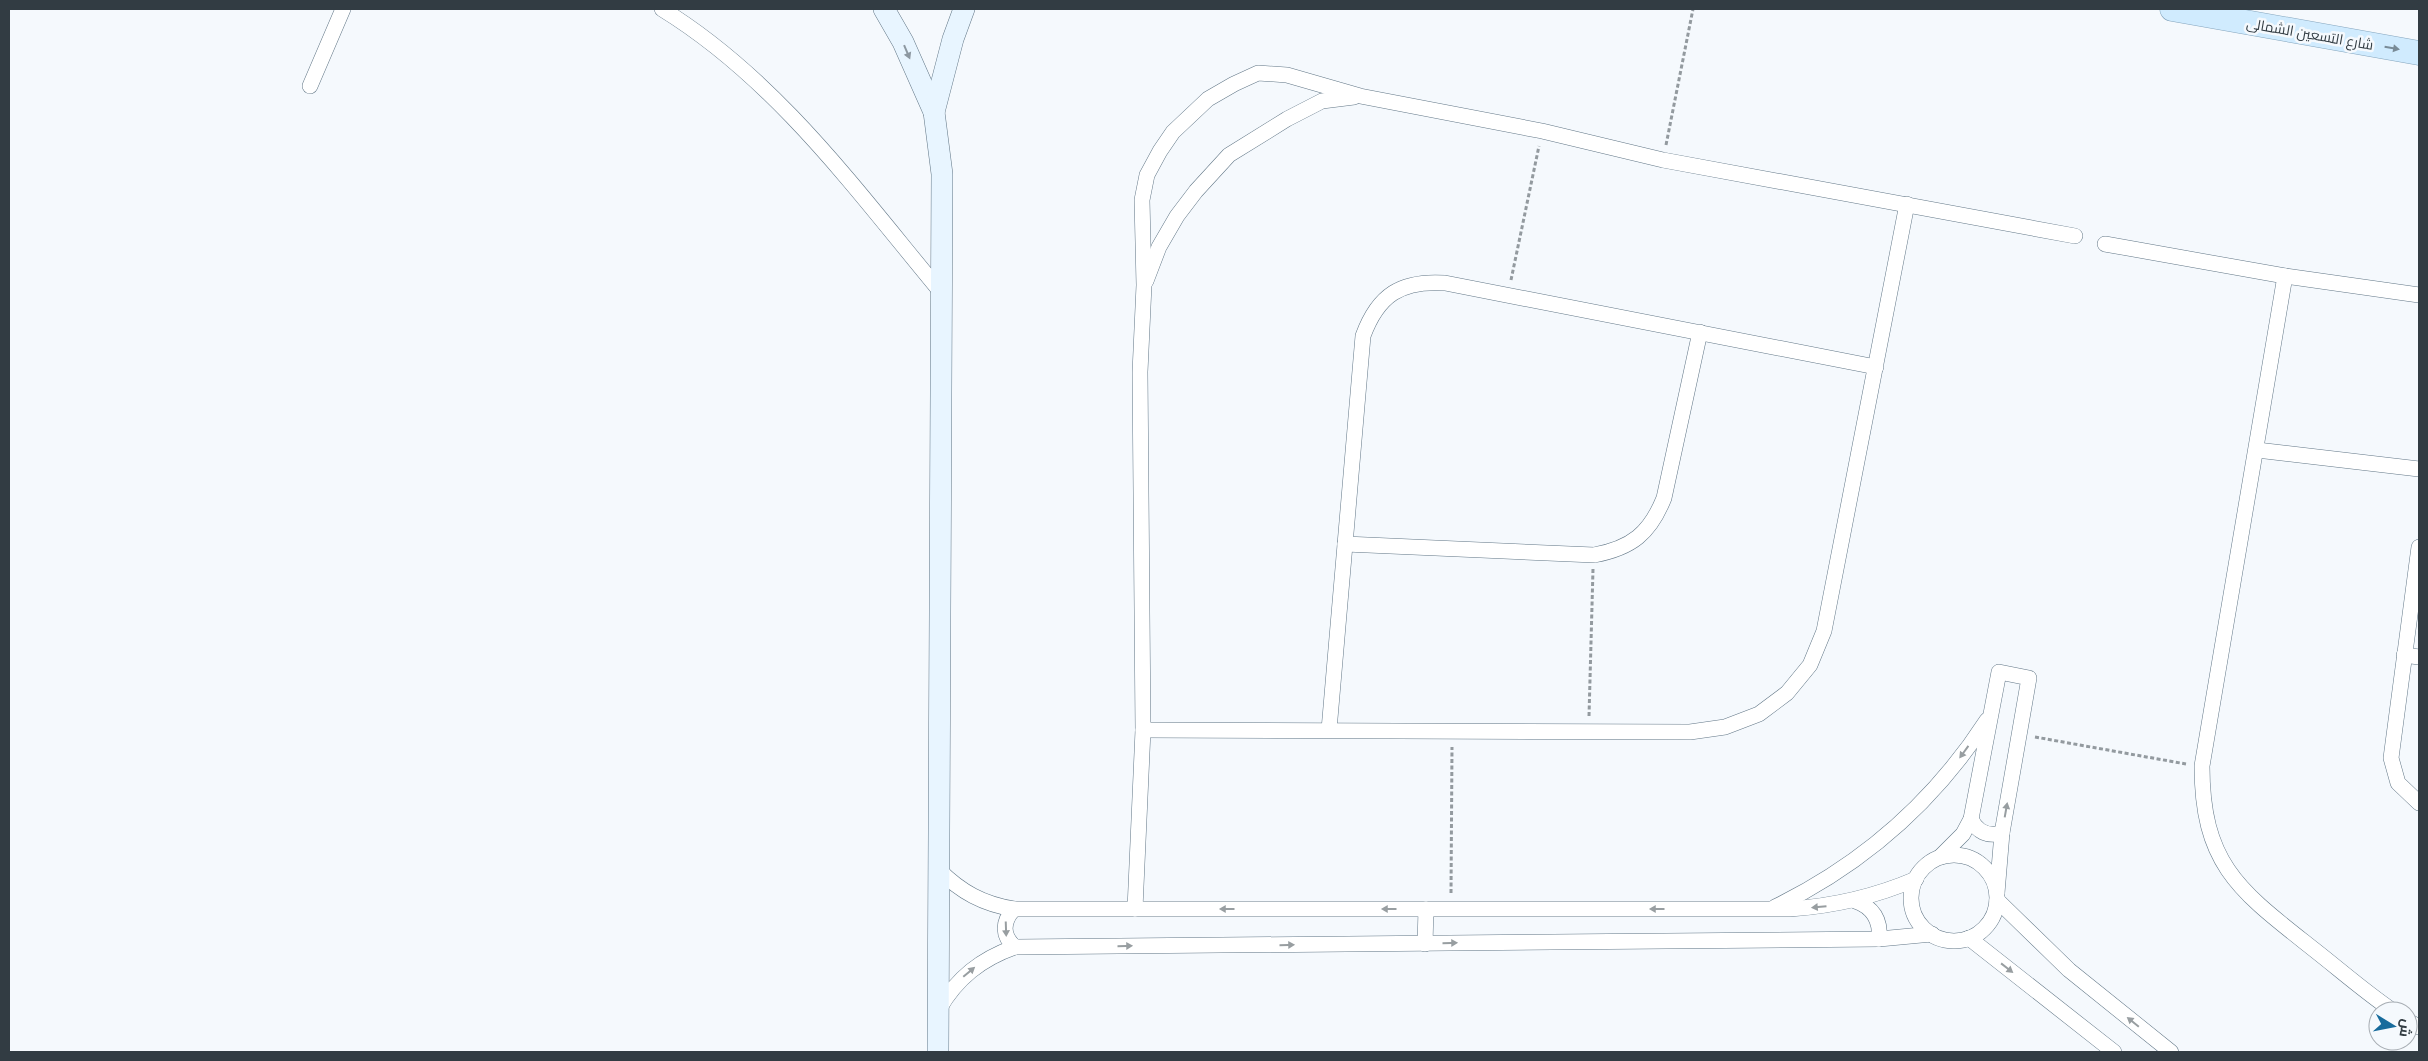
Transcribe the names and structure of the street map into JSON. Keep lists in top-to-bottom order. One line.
{"streets":{"main road":["شارع التسعين الشمالى"]},"one_way":["شارع التسعين الشمالى"],"north":"right"}
